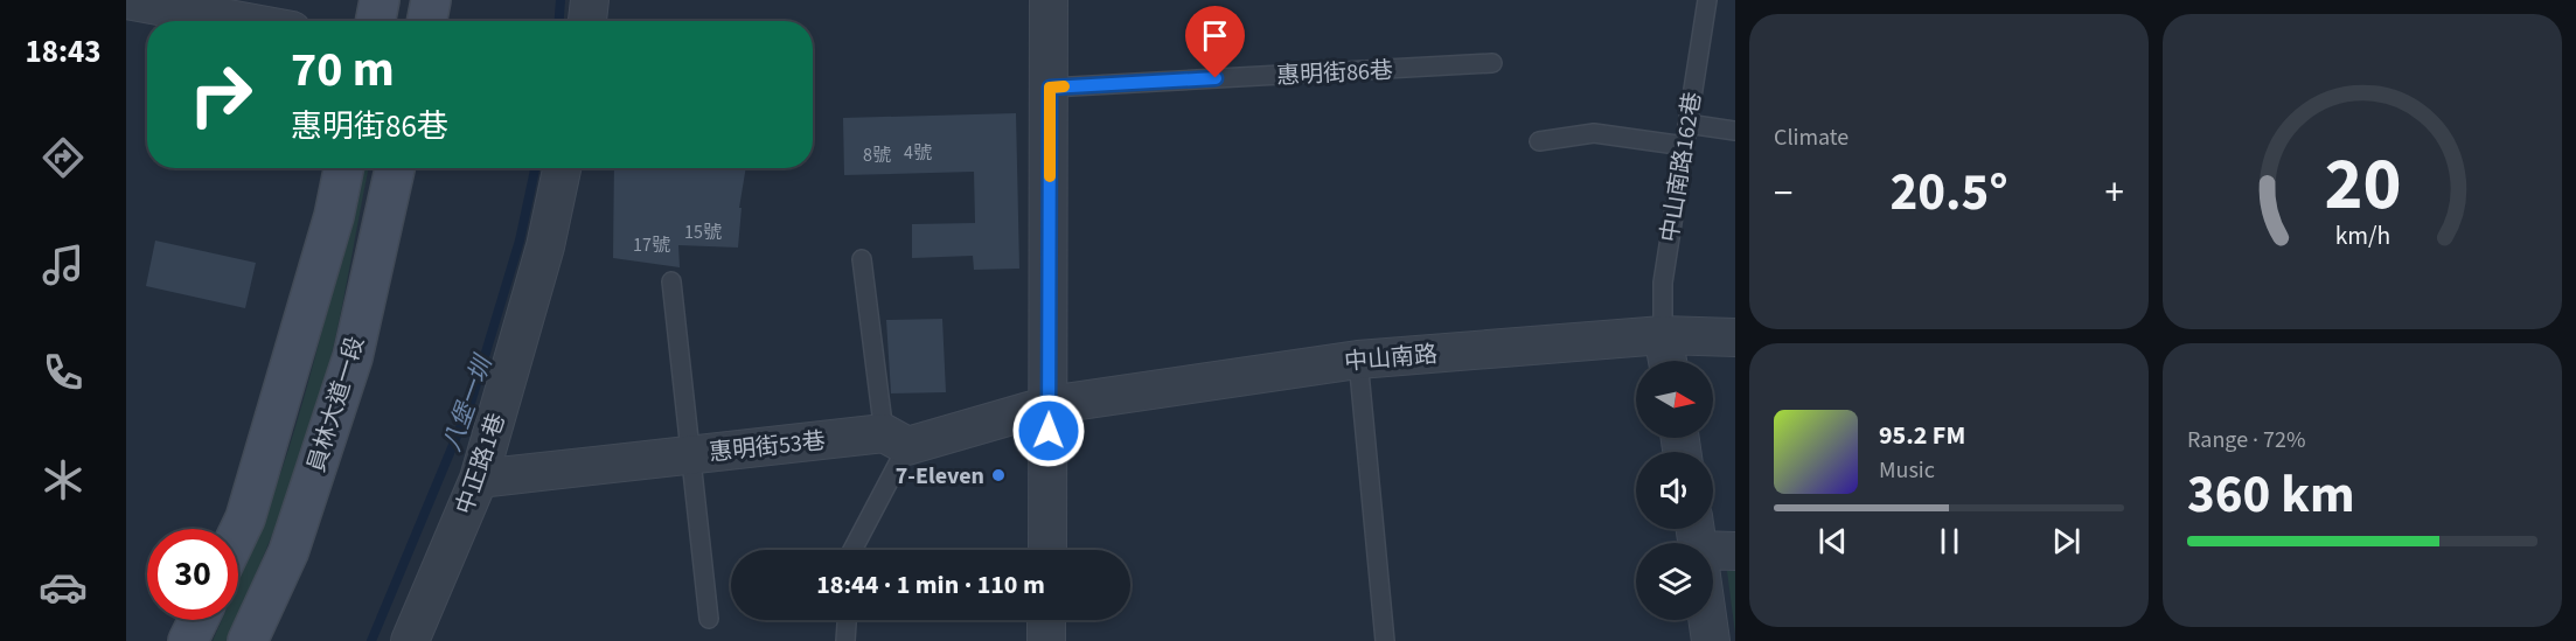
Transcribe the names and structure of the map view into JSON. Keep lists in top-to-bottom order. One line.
{"streets":{"main road":["員林大道一段"],"street":["中山南路","惠明街53巷","中正路1巷"],"lane":["惠明街86巷","中山南路162巷"]},"crossings":[["中山南路162巷","中山南路"],["中山南路","惠明街53巷"],["惠明街53巷","中正路1巷"]],"water":["八堡一圳"],"places":["7-Eleven"],"house_numbers":["4號","8號","15號","17號"],"north":"right","page":{"tabs":"18:43","tile":["Climate",["Range · 72%","360 km"]],"turn":["70 m","惠明街86巷"],"heat":["−","20.5°","+"],"song":["95.2 FM","Music"],"limit":"30","trip":"18:44 · 1 min · 110 m","gauge":["20","km/h"]}}
